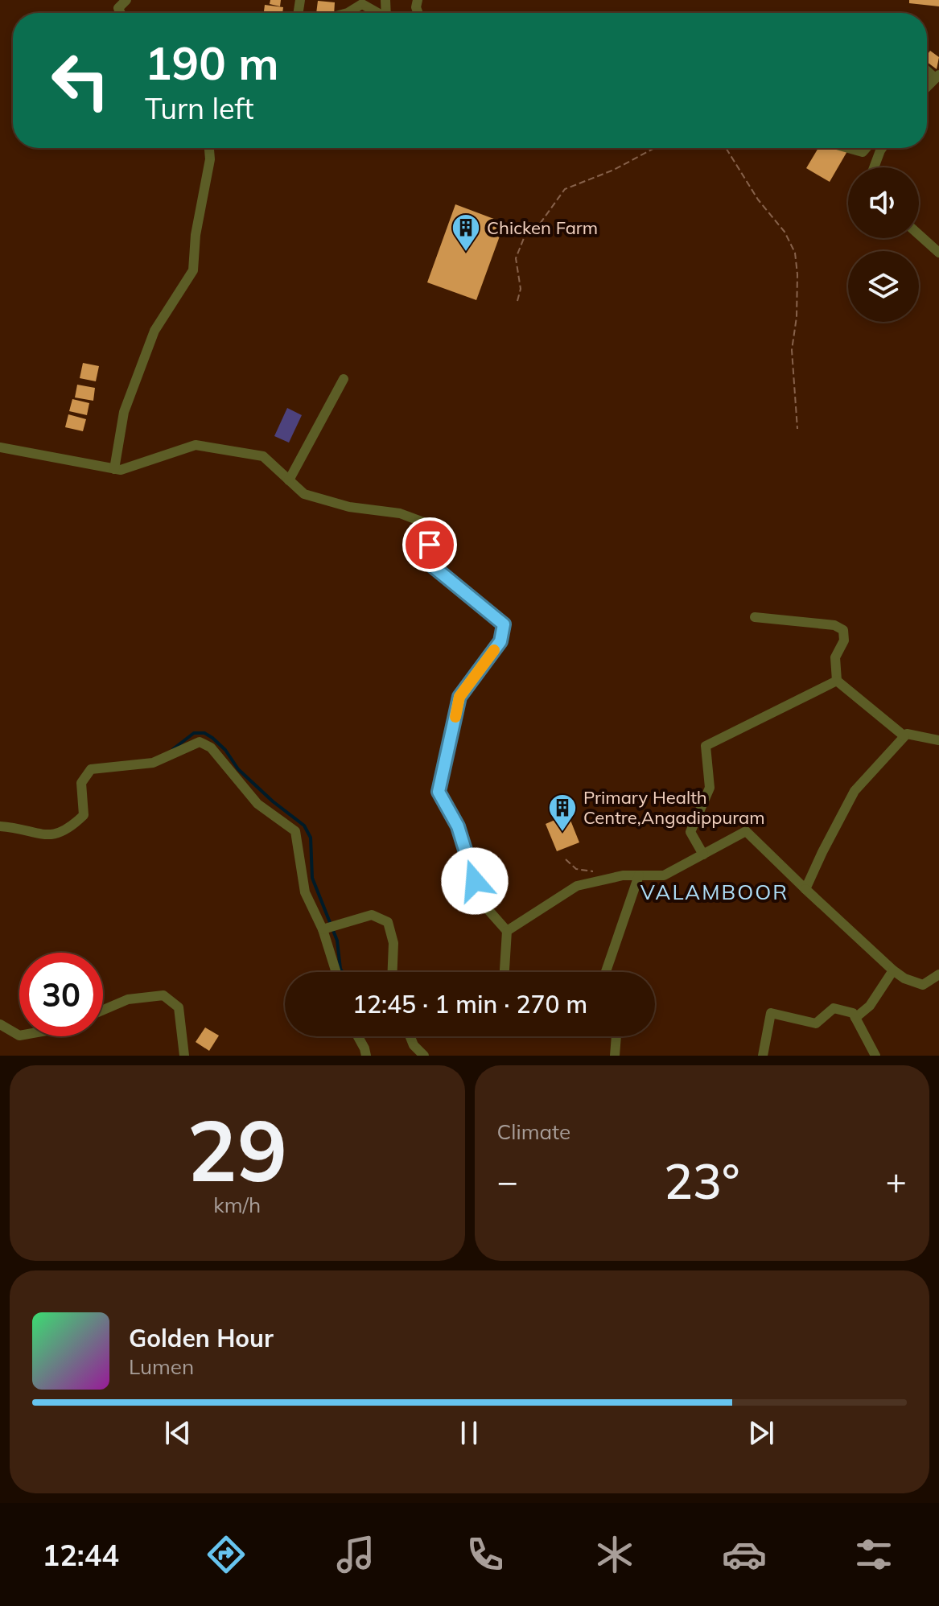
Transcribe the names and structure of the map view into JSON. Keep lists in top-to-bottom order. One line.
{"districts":["VALAMBOOR"],"places":{"building":["Chicken Farm","Primary Health Centre,Angadippuram"]},"page":{"turn":["190 m","Turn left"],"limit":"30","trip":"12:45 · 1 min · 270 m","tile":[["29","km/h"],"Climate"],"heat":["−","23°","+"],"song":["Golden Hour","Lumen"],"tabs":"12:44"}}
